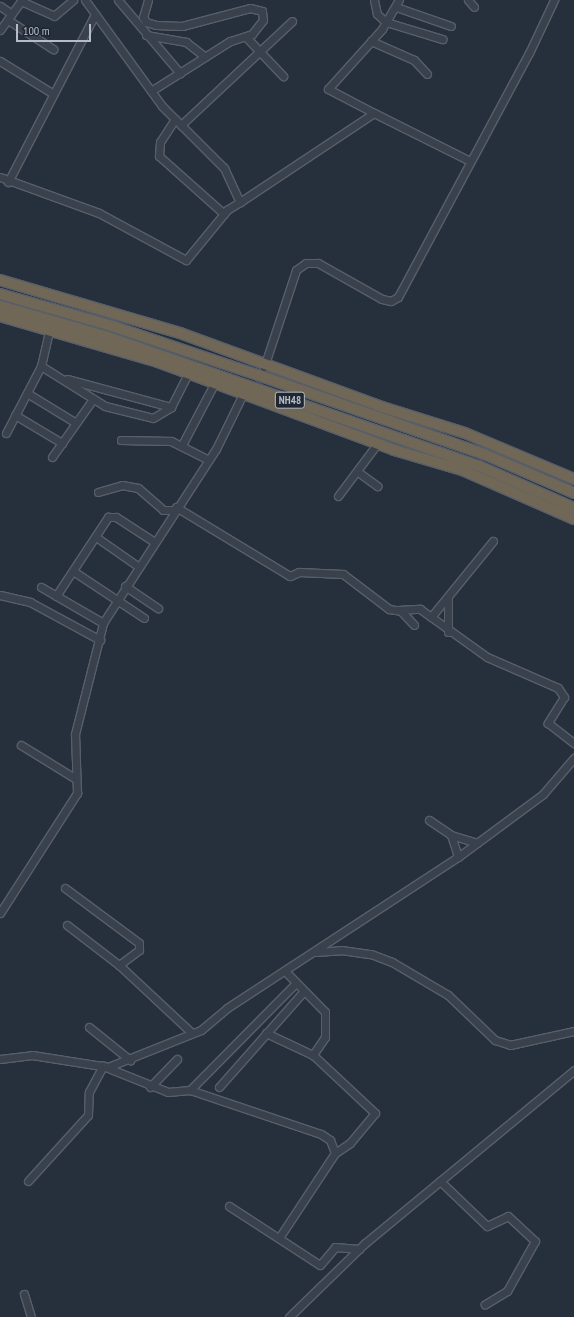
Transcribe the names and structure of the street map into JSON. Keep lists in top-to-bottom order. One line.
{"streets":{"highway":["NH48"]},"scale_bar":"100 m"}
